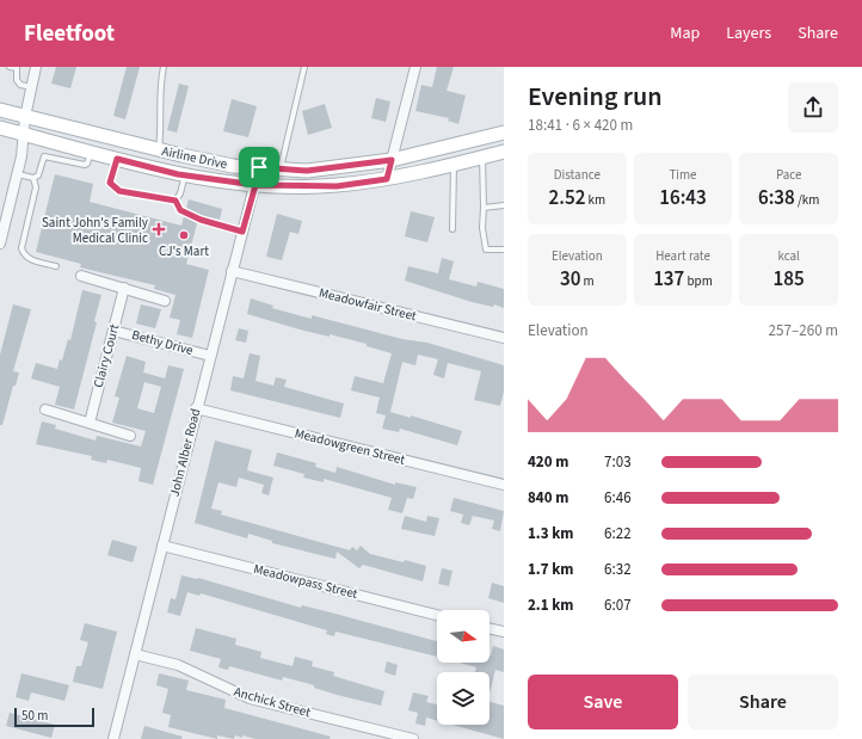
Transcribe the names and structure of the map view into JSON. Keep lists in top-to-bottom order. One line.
{"streets":{"main road":["Airline Drive"],"street":["Meadowfair Street","Bethy Drive","Clairy Court","Meadowgreen Street","John Alber Road","Meadowpass Street","Anchick Street"]},"crossings":[["Airline Drive","John Alber Road"],["Meadowfair Street","John Alber Road"],["Bethy Drive","Clairy Court"],["Bethy Drive","John Alber Road"],["Meadowgreen Street","John Alber Road"],["John Alber Road","Meadowpass Street"],["John Alber Road","Anchick Street"]],"places":{"health":["Saint John's Family Medical Clinic"],"other":["CJ's Mart"]},"scale_bar":"50 m","north":"right","page":{"header":"Fleetfoot","nav":["Map","Layers","Share"],"heading":["Evening run","18:41 · 6 × 420 m"],"stats":[["Distance","2.52 km"],["Time","16:43"],["Pace","6:38 /km"],["Elevation","30 m"],["Heart rate","137 bpm"],["kcal","185"]],"chart":["Elevation","257–260 m"],"list":[{"name":"420 m","note":"7:03"},{"name":"840 m","note":"6:46"},{"name":"1.3 km","note":"6:22"},{"name":"1.7 km","note":"6:32"},{"name":"2.1 km","note":"6:07"}],"buttons":["Save","Share"],"scale":"50 m"}}
